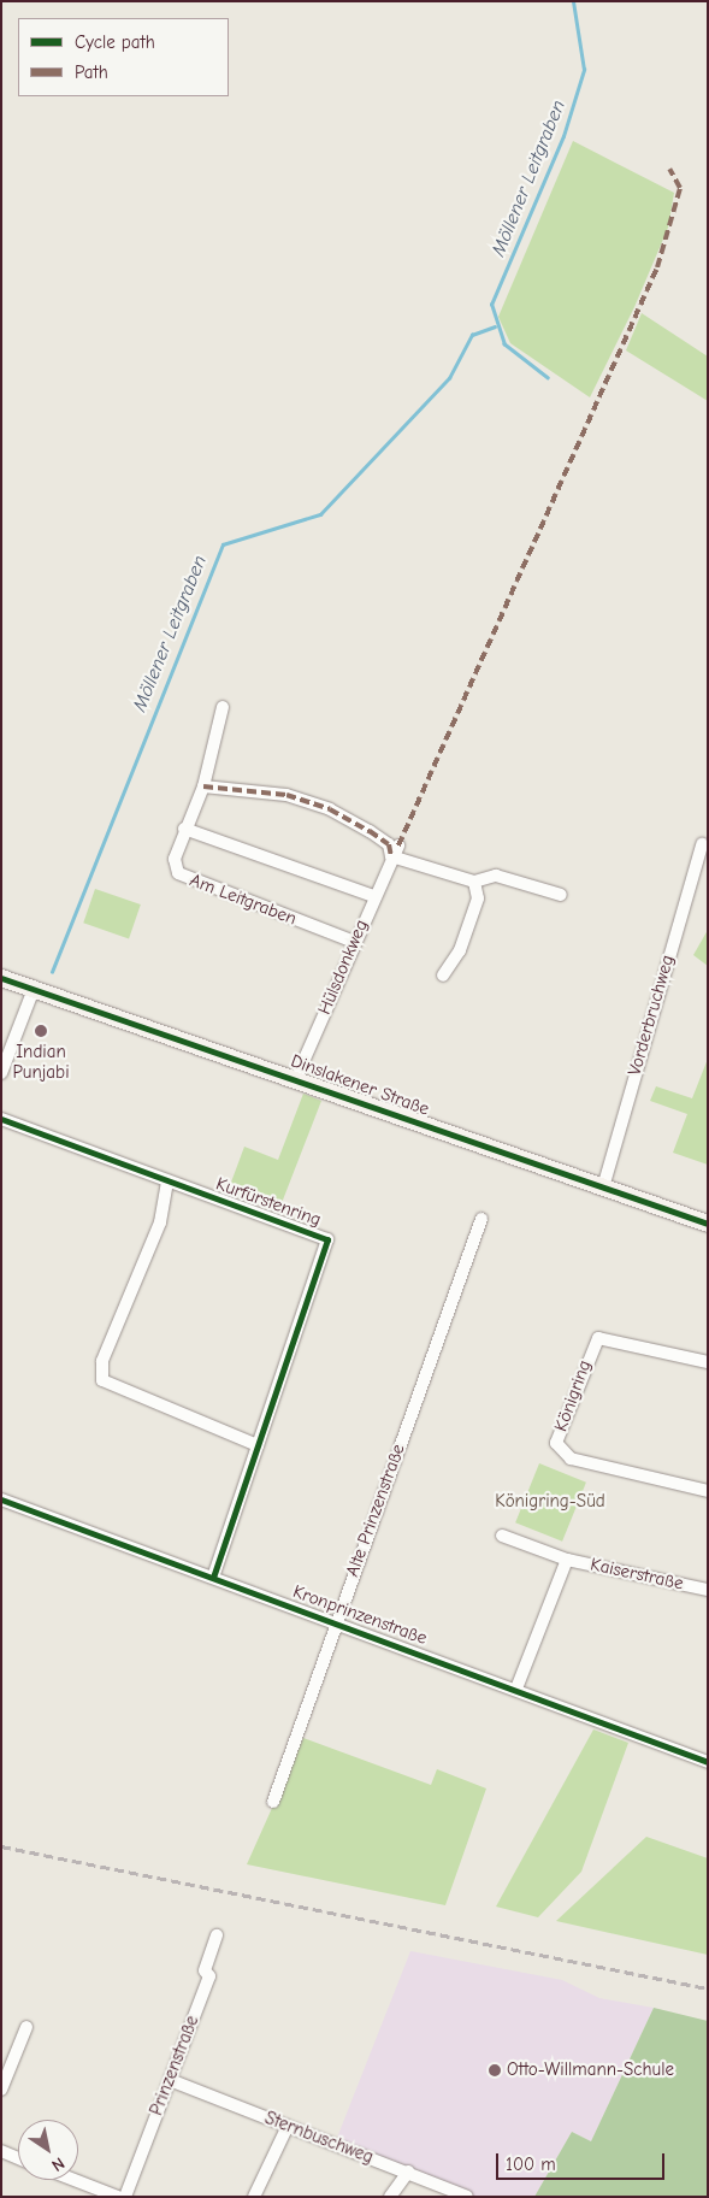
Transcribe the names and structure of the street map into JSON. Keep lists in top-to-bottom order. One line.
{"streets":{"main road":["Dinslakener Straße"],"street":["Am Leitgraben","Hülsdonkweg","Vorderbruchweg","Kurfürstenring","Königring","Alte Prinzenstraße","Kaiserstraße","Kronprinzenstraße","Prinzenstraße","Sternbuschweg"]},"crossings":[["Am Leitgraben","Hülsdonkweg"],["Hülsdonkweg","Dinslakener Straße"],["Vorderbruchweg","Dinslakener Straße"],["Kurfürstenring","Kronprinzenstraße"],["Alte Prinzenstraße","Kronprinzenstraße"],["Kaiserstraße","Kronprinzenstraße"],["Prinzenstraße","Sternbuschweg"]],"water":["Möllener Leitgraben"],"parks":["Königring-Süd"],"places":["Indian Punjabi","Otto-Willmann-Schule"],"legend":["Cycle path","Path"],"scale_bar":"100 m","north":"bottom right"}
